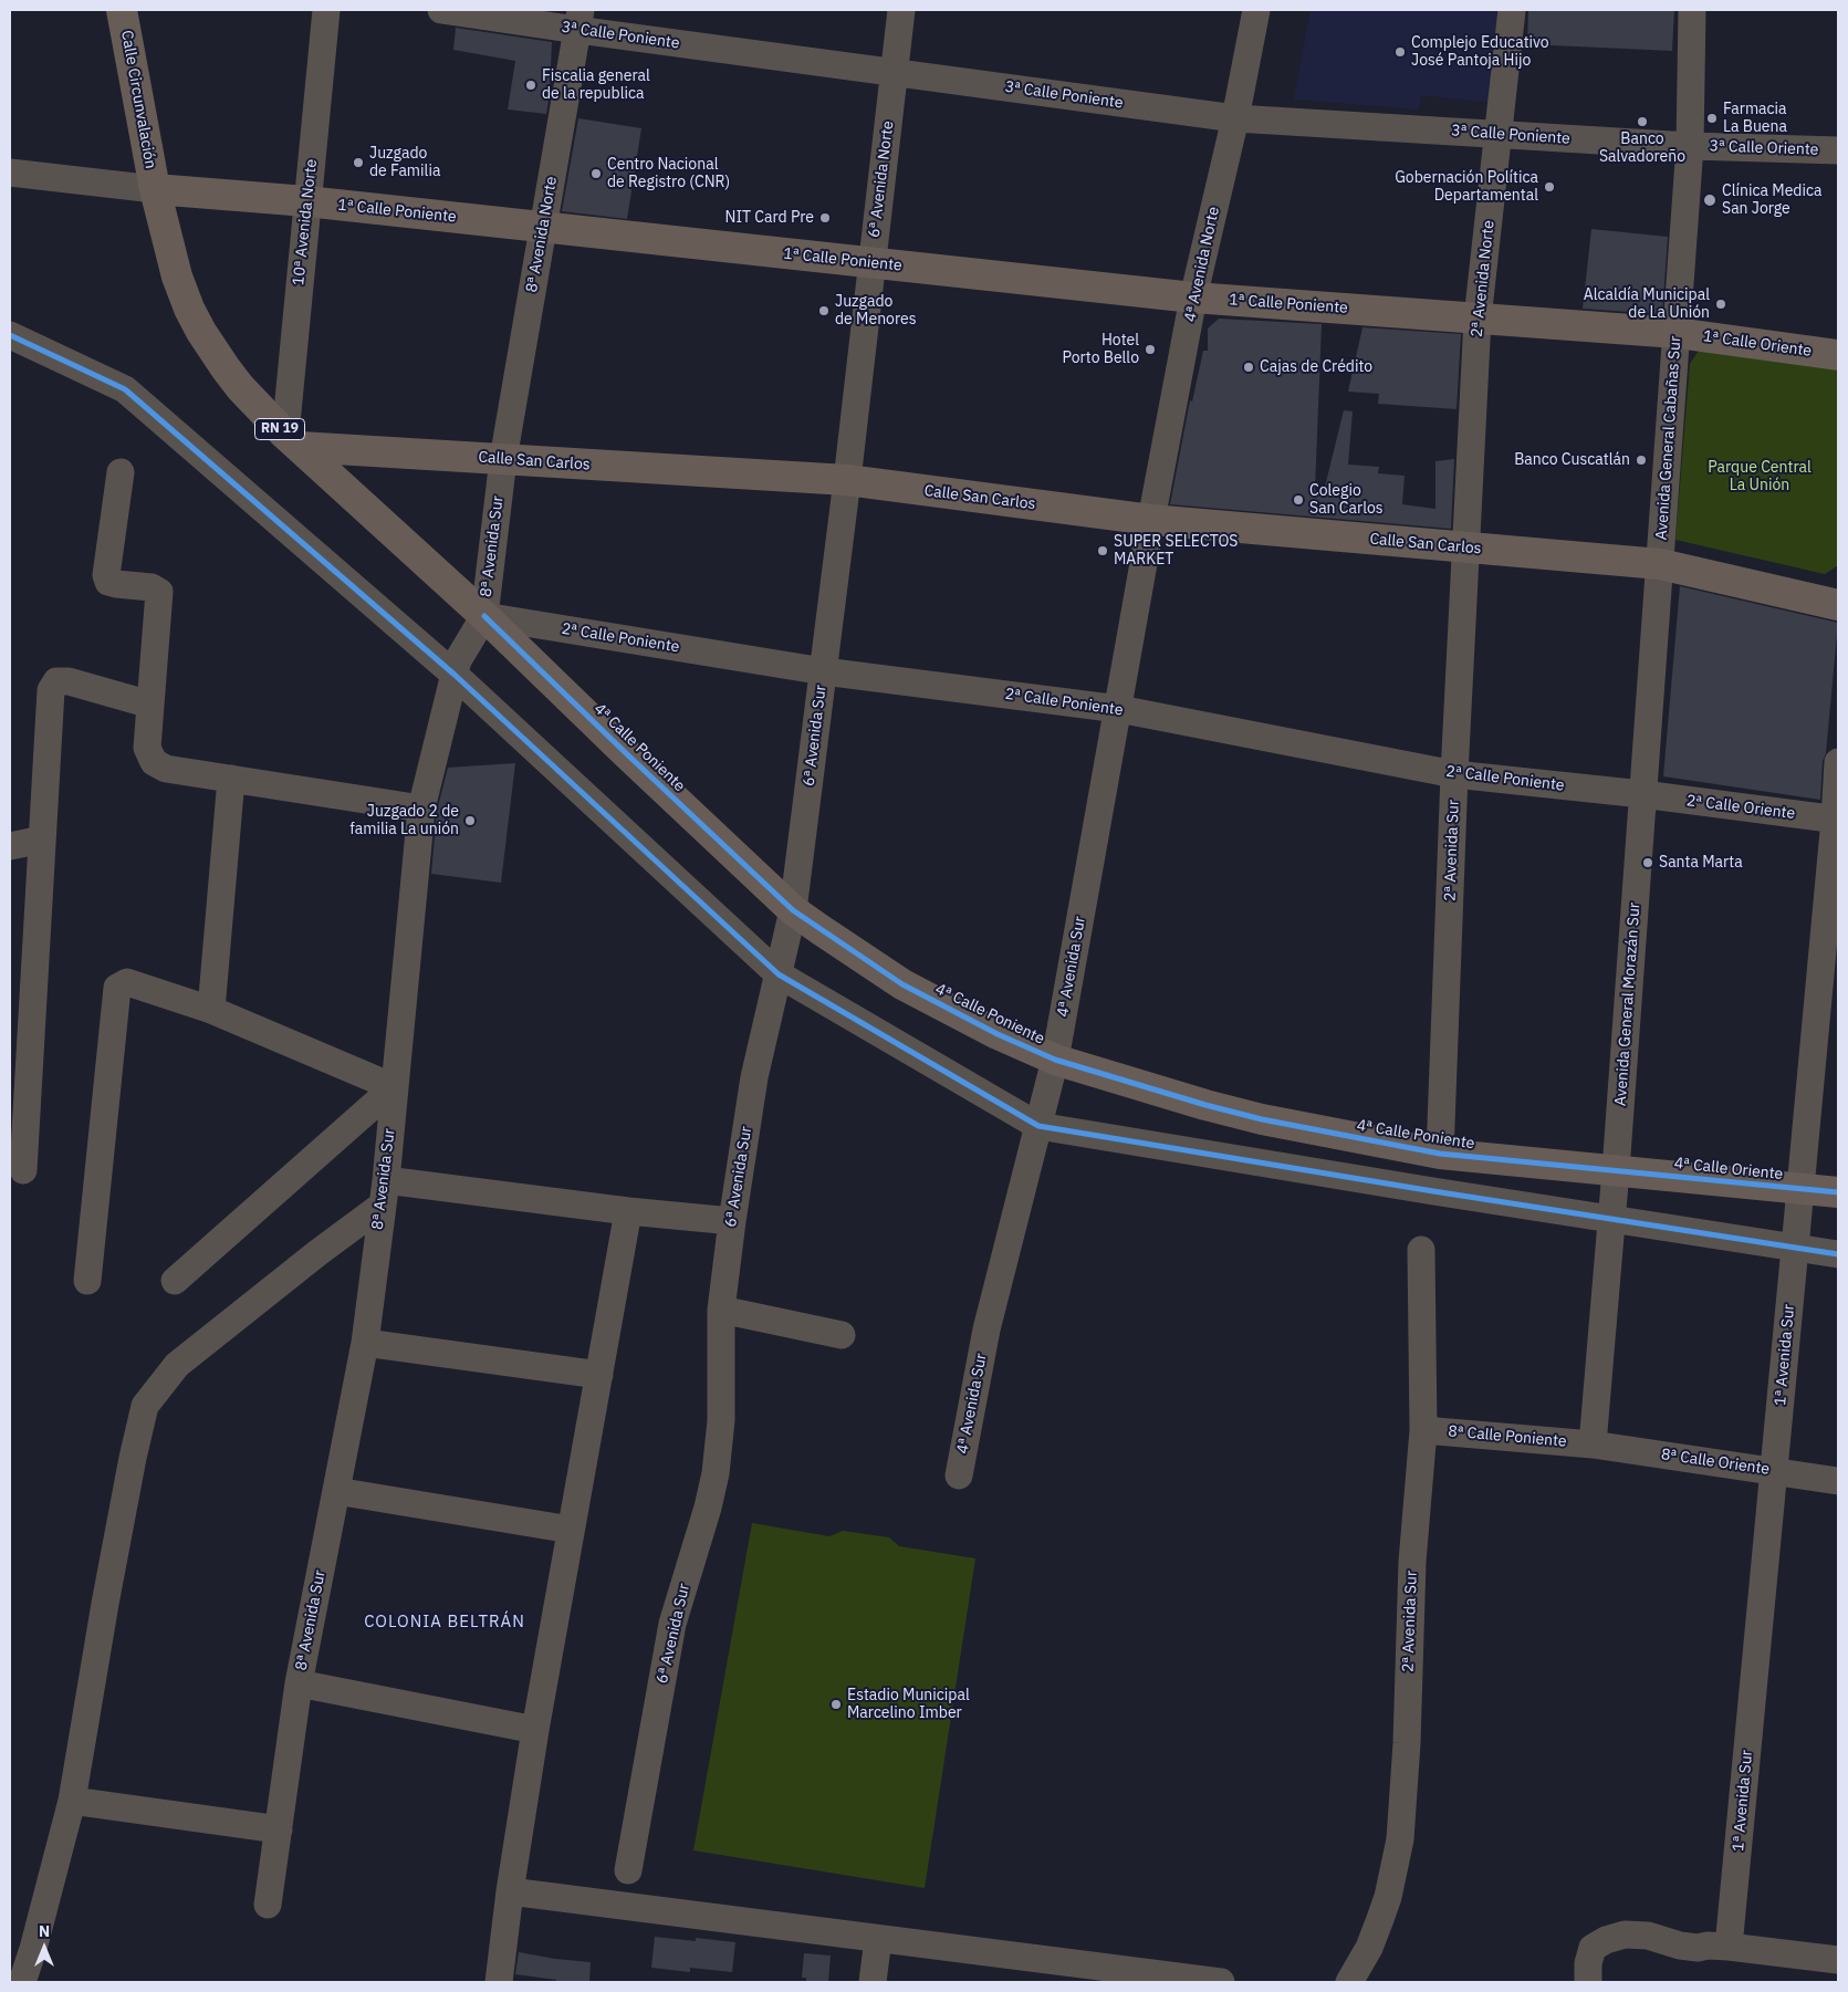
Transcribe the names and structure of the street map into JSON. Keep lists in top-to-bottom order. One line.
{"streets":{"main road":["Calle Circunvalación","1ª Calle Poniente","1ª Calle Oriente","RN 19","Calle San Carlos","4ª Calle Poniente","4ª Calle Oriente"],"street":["3ª Calle Poniente","3ª Calle Oriente","6ª Avenida Norte","10ª Avenida Norte","8ª Avenida Norte","4ª Avenida Norte","2ª Avenida Norte","Avenida General Cabañas Sur","8ª Avenida Sur","2ª Calle Poniente","6ª Avenida Sur","2ª Calle Oriente","2ª Avenida Sur","4ª Avenida Sur","Avenida General Morazán Sur","1ª Avenida Sur","8ª Calle Poniente","8ª Calle Oriente"]},"crossings":[["3ª Calle Poniente","3ª Calle Oriente"],["3ª Calle Poniente","6ª Avenida Norte"],["3ª Calle Poniente","8ª Avenida Norte"],["3ª Calle Poniente","4ª Avenida Norte"],["3ª Calle Poniente","2ª Avenida Norte"],["3ª Calle Poniente","Avenida General Cabañas Sur"],["Calle Circunvalación","1ª Calle Poniente"],["Calle Circunvalación","4ª Calle Poniente"],["3ª Calle Oriente","Avenida General Cabañas Sur"],["6ª Avenida Norte","1ª Calle Poniente"],["6ª Avenida Norte","Calle San Carlos"],["6ª Avenida Norte","6ª Avenida Sur"],["1ª Calle Poniente","10ª Avenida Norte"],["1ª Calle Poniente","8ª Avenida Norte"],["1ª Calle Poniente","4ª Avenida Norte"],["1ª Calle Poniente","2ª Avenida Norte"],["1ª Calle Poniente","1ª Calle Oriente"],["1ª Calle Poniente","Avenida General Cabañas Sur"],["1ª Calle Poniente","4ª Calle Poniente"],["10ª Avenida Norte","Calle San Carlos"],["10ª Avenida Norte","4ª Calle Poniente"],["8ª Avenida Norte","Calle San Carlos"],["8ª Avenida Norte","8ª Avenida Sur"],["4ª Avenida Norte","Calle San Carlos"],["4ª Avenida Norte","4ª Avenida Sur"],["2ª Avenida Norte","Calle San Carlos"],["2ª Avenida Norte","2ª Avenida Sur"],["1ª Calle Oriente","Avenida General Cabañas Sur"],["Avenida General Cabañas Sur","Calle San Carlos"],["Avenida General Cabañas Sur","Avenida General Morazán Sur"],["Calle San Carlos","8ª Avenida Sur"],["Calle San Carlos","6ª Avenida Sur"],["Calle San Carlos","4ª Calle Poniente"],["Calle San Carlos","2ª Avenida Sur"],["Calle San Carlos","4ª Avenida Sur"],["Calle San Carlos","Avenida General Morazán Sur"],["8ª Avenida Sur","2ª Calle Poniente"],["8ª Avenida Sur","4ª Calle Poniente"],["2ª Calle Poniente","6ª Avenida Sur"],["2ª Calle Poniente","4ª Calle Poniente"],["2ª Calle Poniente","2ª Calle Oriente"],["2ª Calle Poniente","2ª Avenida Sur"],["2ª Calle Poniente","4ª Avenida Sur"],["2ª Calle Poniente","Avenida General Morazán Sur"],["6ª Avenida Sur","4ª Calle Poniente"],["4ª Calle Poniente","2ª Avenida Sur"],["4ª Calle Poniente","4ª Avenida Sur"],["4ª Calle Poniente","Avenida General Morazán Sur"],["4ª Calle Poniente","4ª Calle Oriente"],["2ª Calle Oriente","Avenida General Morazán Sur"],["2ª Calle Oriente","1ª Avenida Sur"],["2ª Avenida Sur","8ª Calle Poniente"],["Avenida General Morazán Sur","4ª Calle Oriente"],["Avenida General Morazán Sur","8ª Calle Poniente"],["Avenida General Morazán Sur","8ª Calle Oriente"],["4ª Calle Oriente","1ª Avenida Sur"],["1ª Avenida Sur","8ª Calle Oriente"],["8ª Calle Poniente","8ª Calle Oriente"]],"districts":["COLONIA BELTRÁN"],"parks":["Parque Central La Unión"],"places":["Complejo Educativo José Pantoja Hijo","Fiscalia general de la republica","Farmacia La Buena","Banco Salvadoreño","Juzgado de Familia","Centro Nacional de Registro (CNR)","Gobernación Política Departamental","Clínica Medica San Jorge","NIT Card Pre","Alcaldía Municipal de La Unión","Juzgado de Menores","Hotel Porto Bello","Cajas de Crédito","Banco Cuscatlán","Colegio San Carlos","SUPER SELECTOS MARKET","Juzgado 2 de familia La unión","Santa Marta","Estadio Municipal Marcelino Imber"],"north":"top"}
